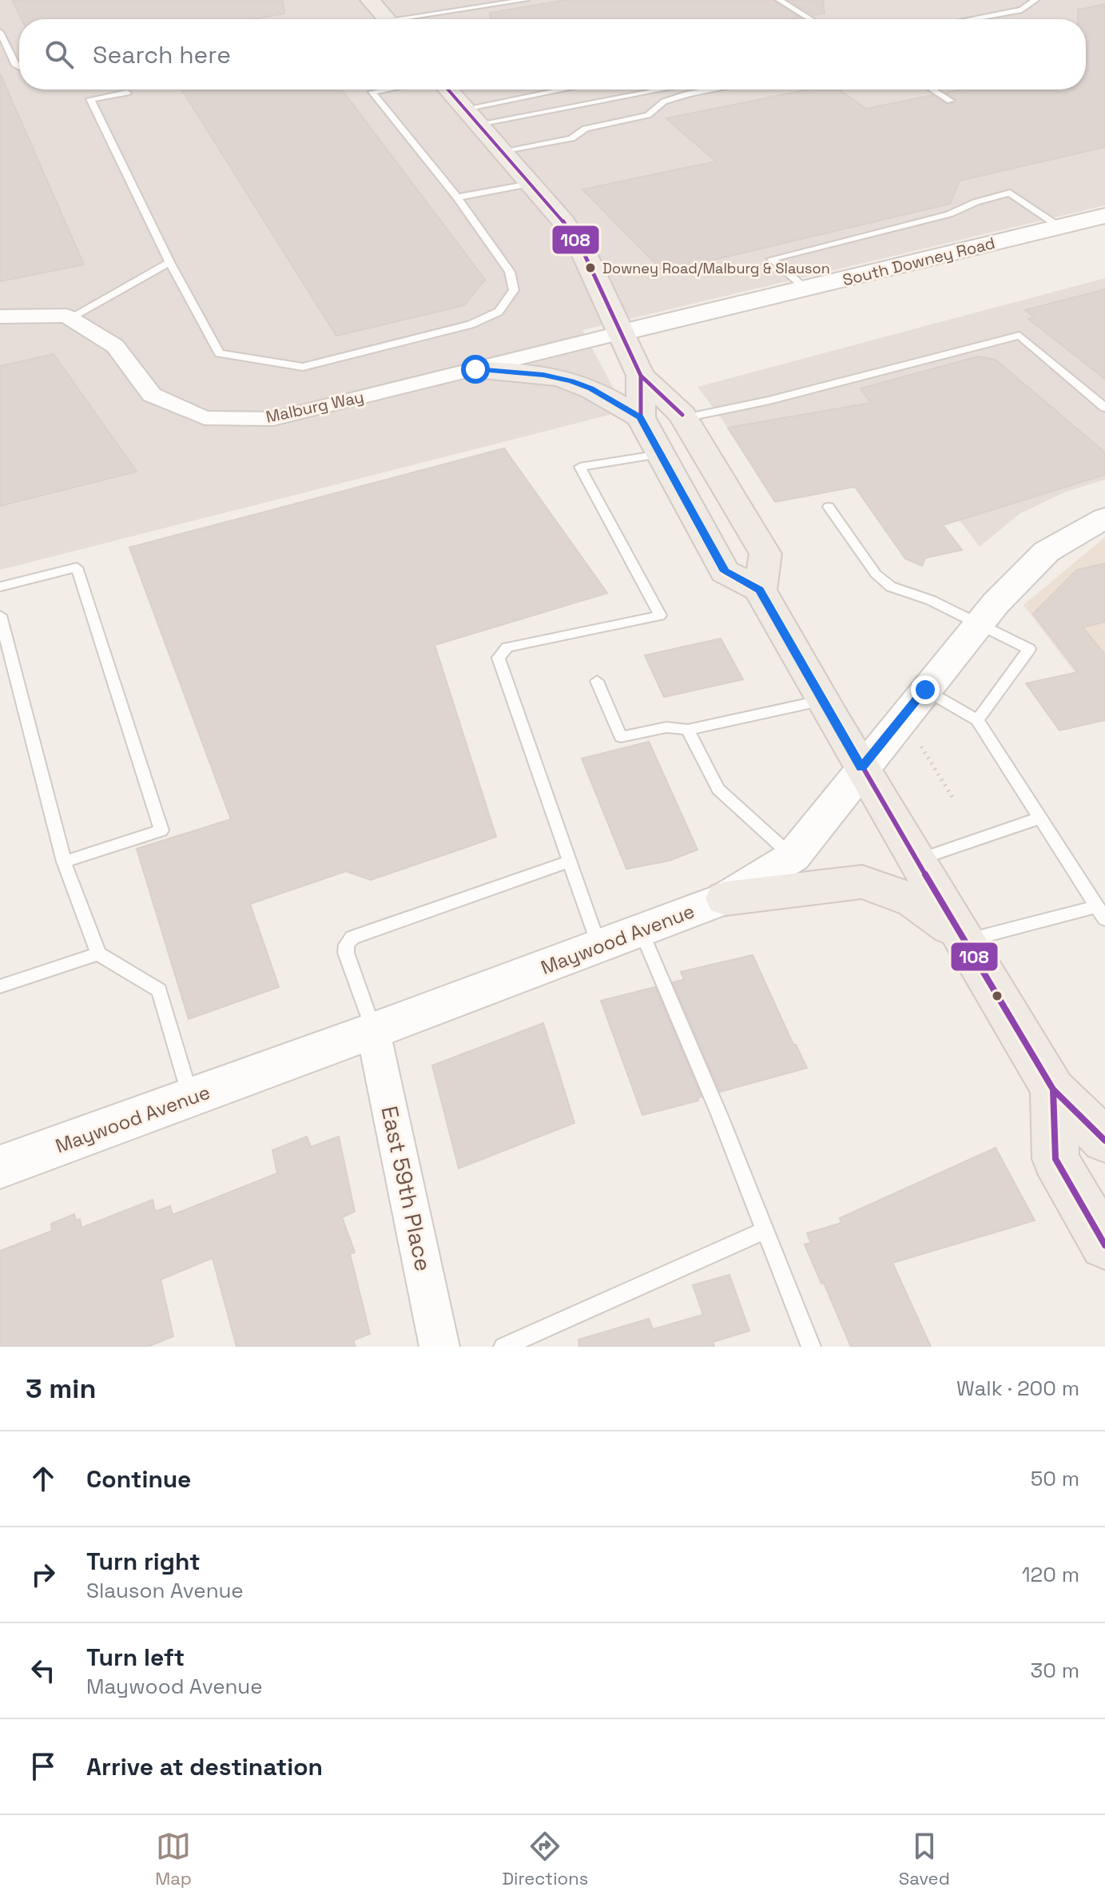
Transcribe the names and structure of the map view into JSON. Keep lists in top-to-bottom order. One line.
{"streets":{"main road":["South Downey Road"],"street":["Malburg Way","Maywood Avenue","East 59th Place"]},"crossings":[["South Downey Road","Malburg Way"],["Maywood Avenue","East 59th Place"]],"places":["Downey Road/Malburg & Slauson"],"lines":["transit line 108"],"page":{"search":"Search here","heading":["3 min","Walk · 200 m"],"list":[["Continue","50 m"],["Turn right","Slauson Avenue","120 m"],["Turn left","Maywood Avenue","30 m"],"Arrive at destination"],"nav":["Map","Directions","Saved"]}}
